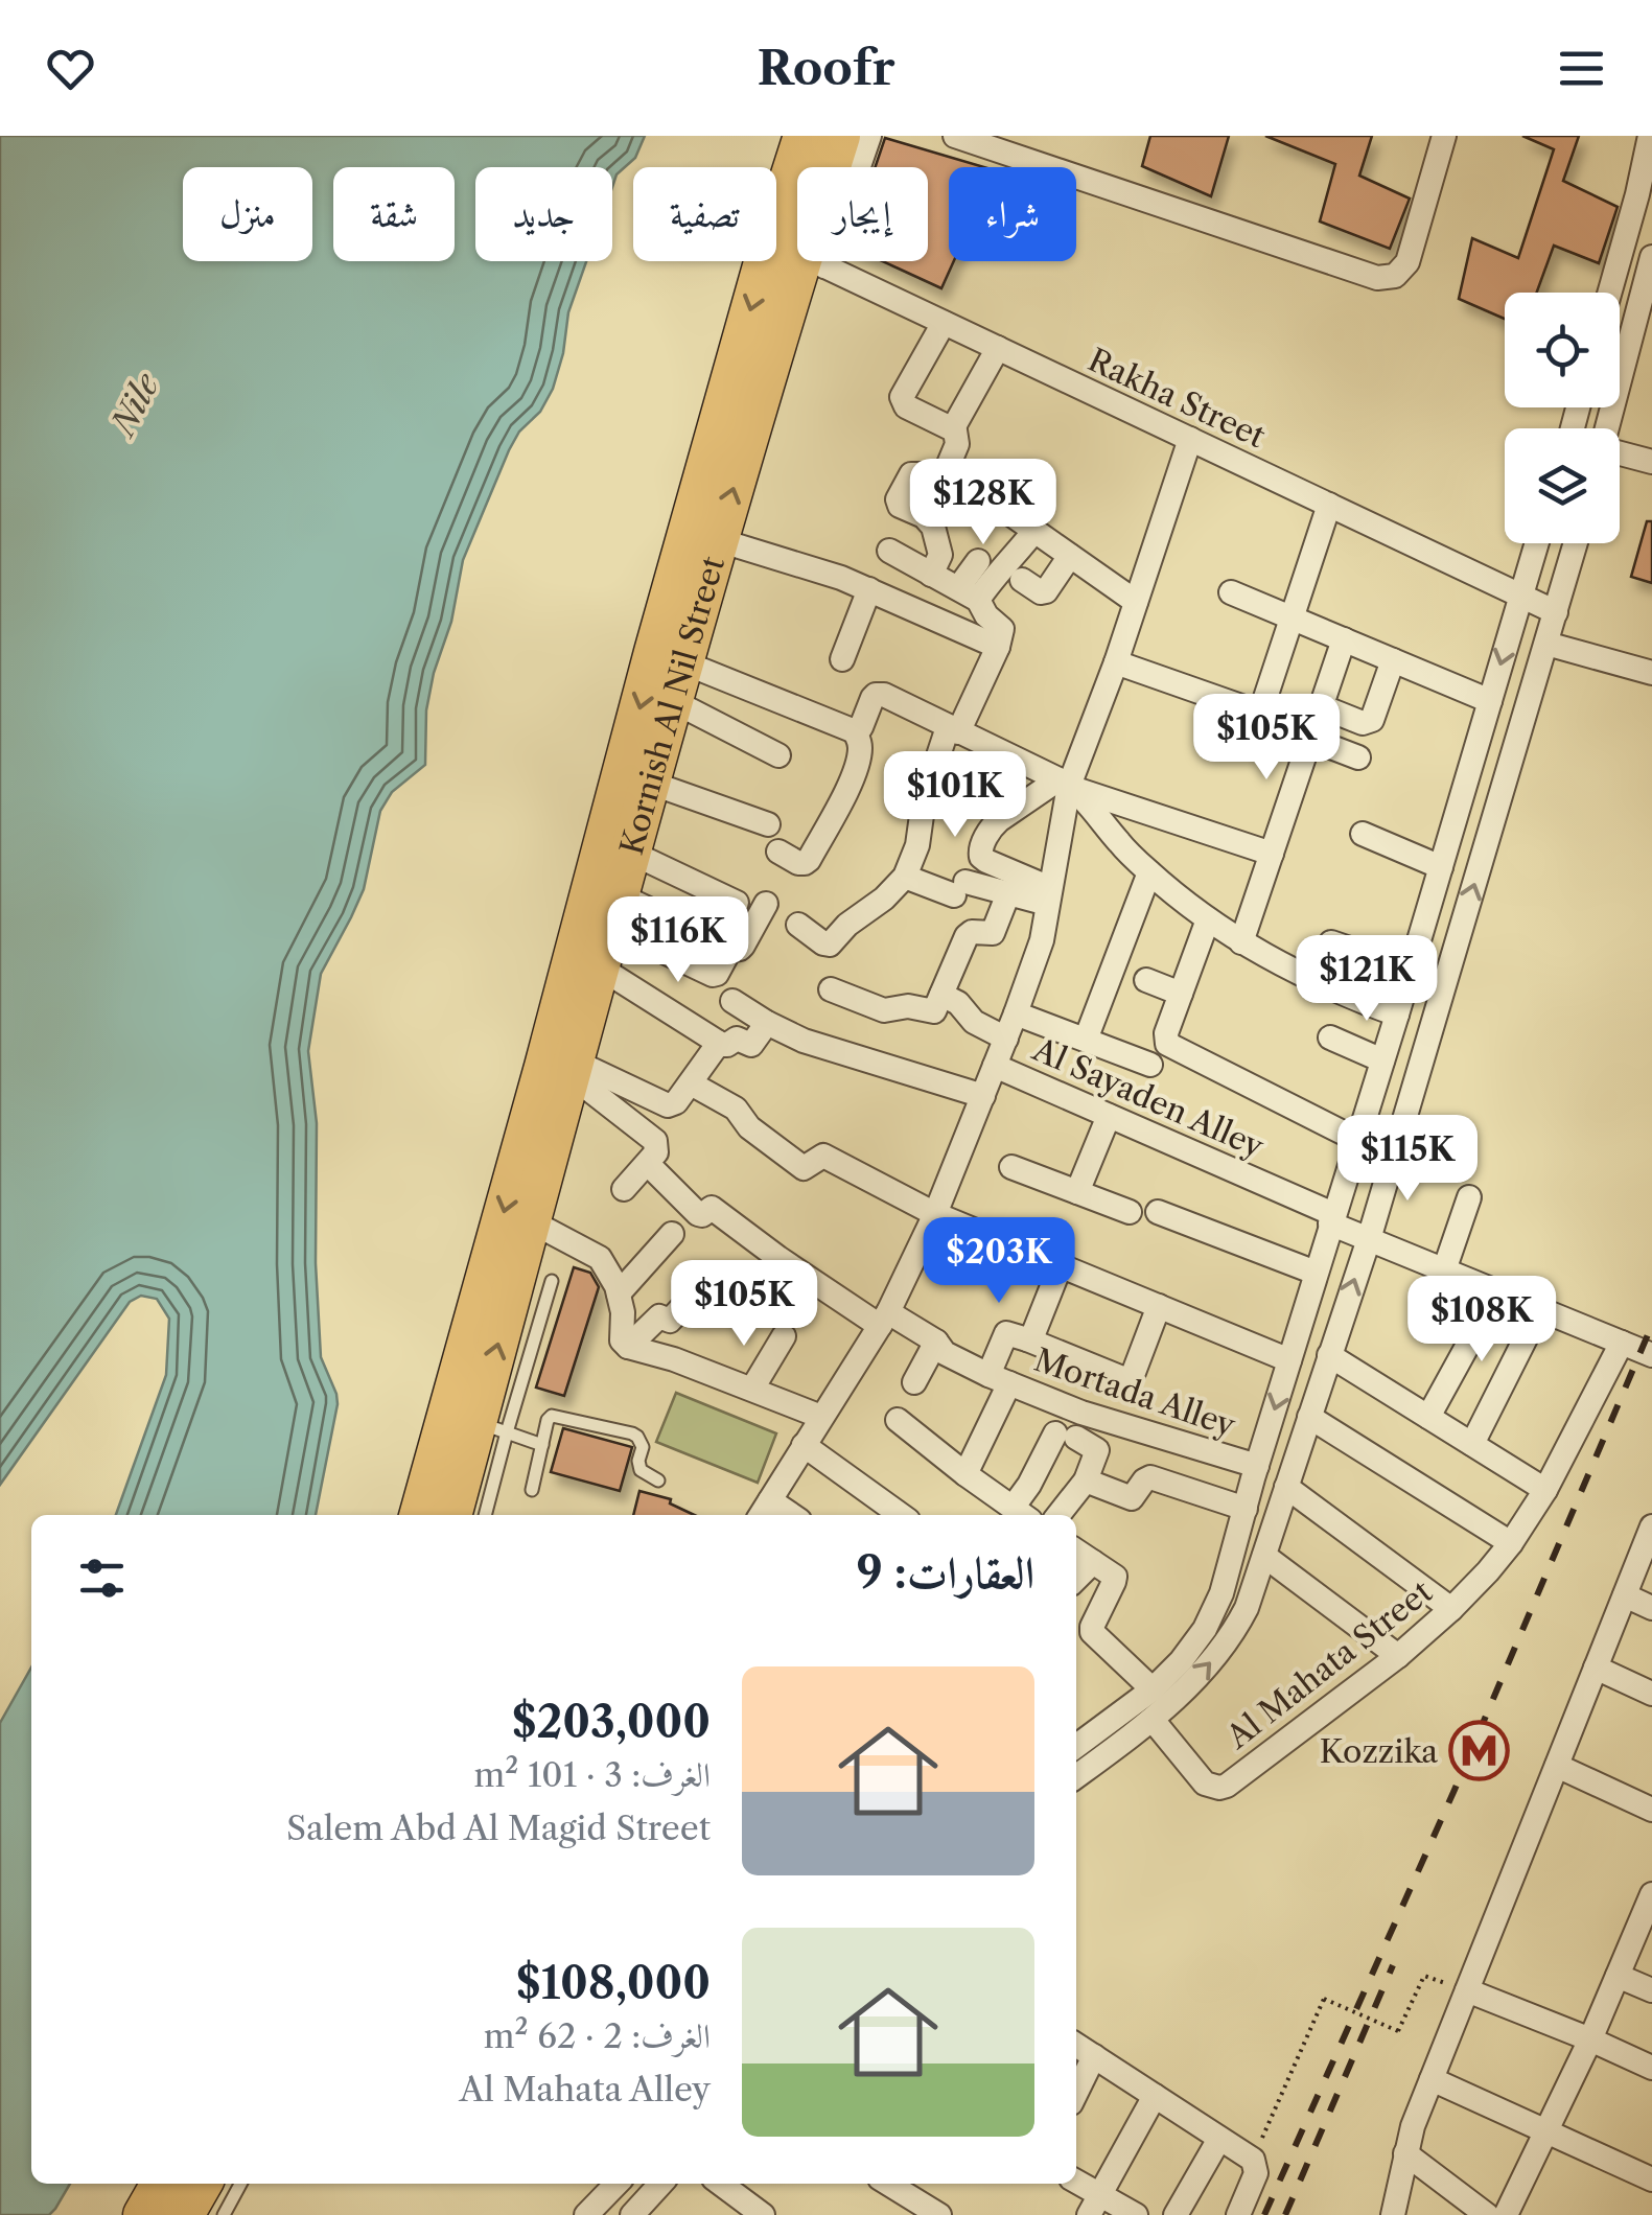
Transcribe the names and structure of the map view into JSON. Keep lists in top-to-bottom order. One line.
{"streets":{"highway":["Kornish Al Nil Street"],"street":["Rakha Street","Al Sayaden Alley","Mortada Alley","Al Mahata Street"]},"crossings":[["Al Sayaden Alley","Al Mahata Street"]],"water":["Nile"],"places":{"metro station":["Kozzika"]},"page":{"header":"Roofr","chip":["شراء","إيجار","تصفية","جديد","شقة","منزل"],"price":["$128K","$105K","$101K","$116K","$121K","$115K","$203K","$105K","$108K"],"heading":"العقارات: 9","list":[{"name":"$203,000","note":"الغرف: 3 · 101 m² · Salem Abd Al Magid Street"},{"name":"$108,000","note":"الغرف: 2 · 62 m² · Al Mahata Alley"}]}}
